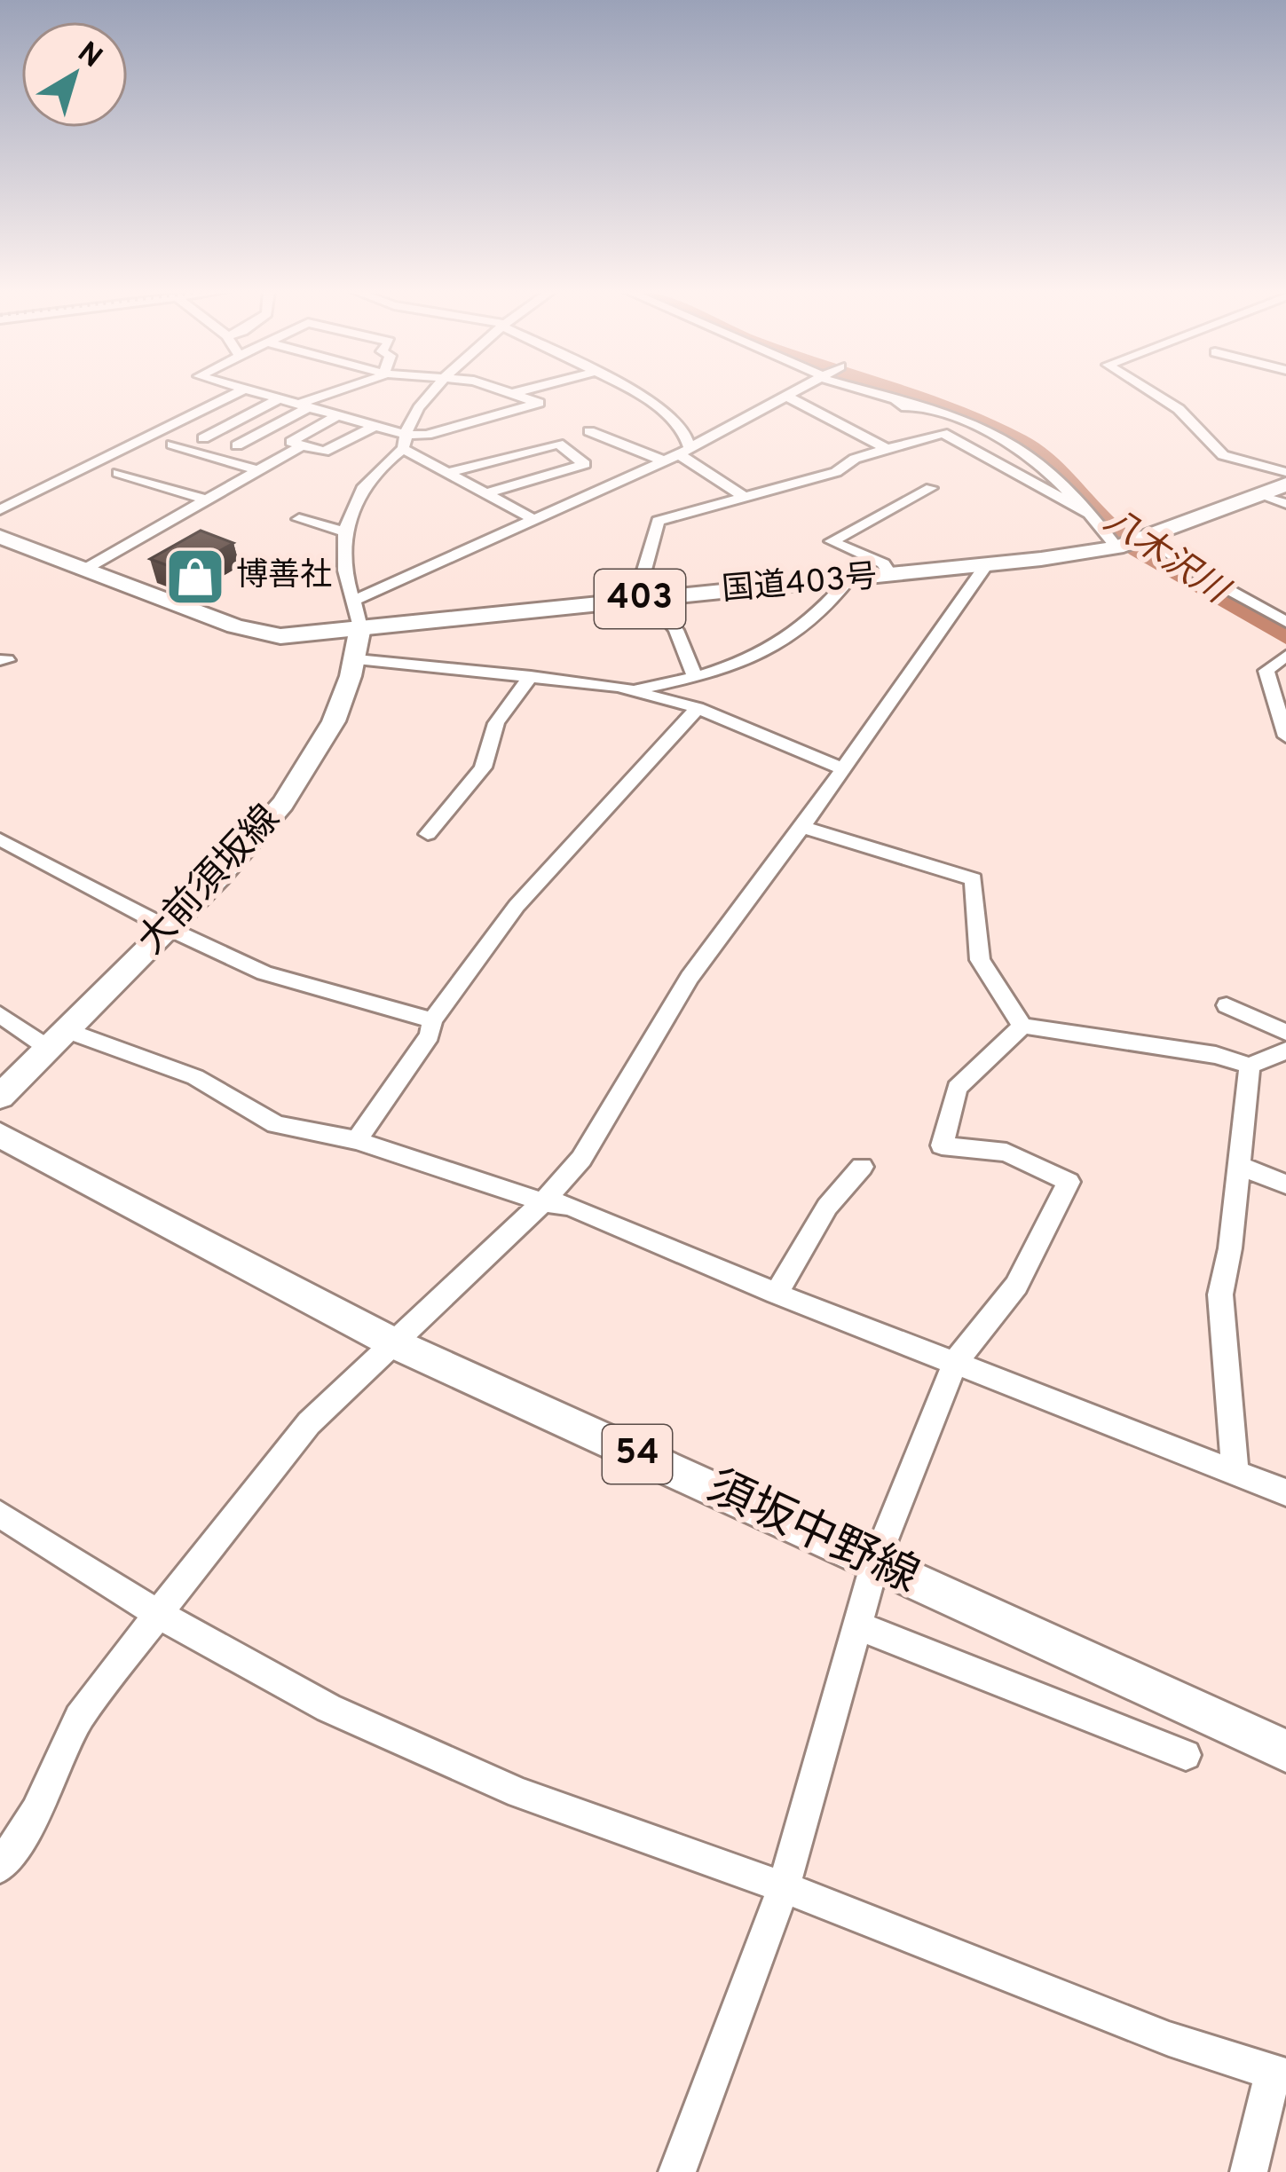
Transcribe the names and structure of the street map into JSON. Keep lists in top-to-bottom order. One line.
{"streets":{"highway":["国道403号","403"],"main road":["大前須坂線","54","須坂中野線"]},"crossings":[["国道403号","大前須坂線"]],"water":["八木沢川"],"places":{"shop":["博善社"]},"north":"top right"}
